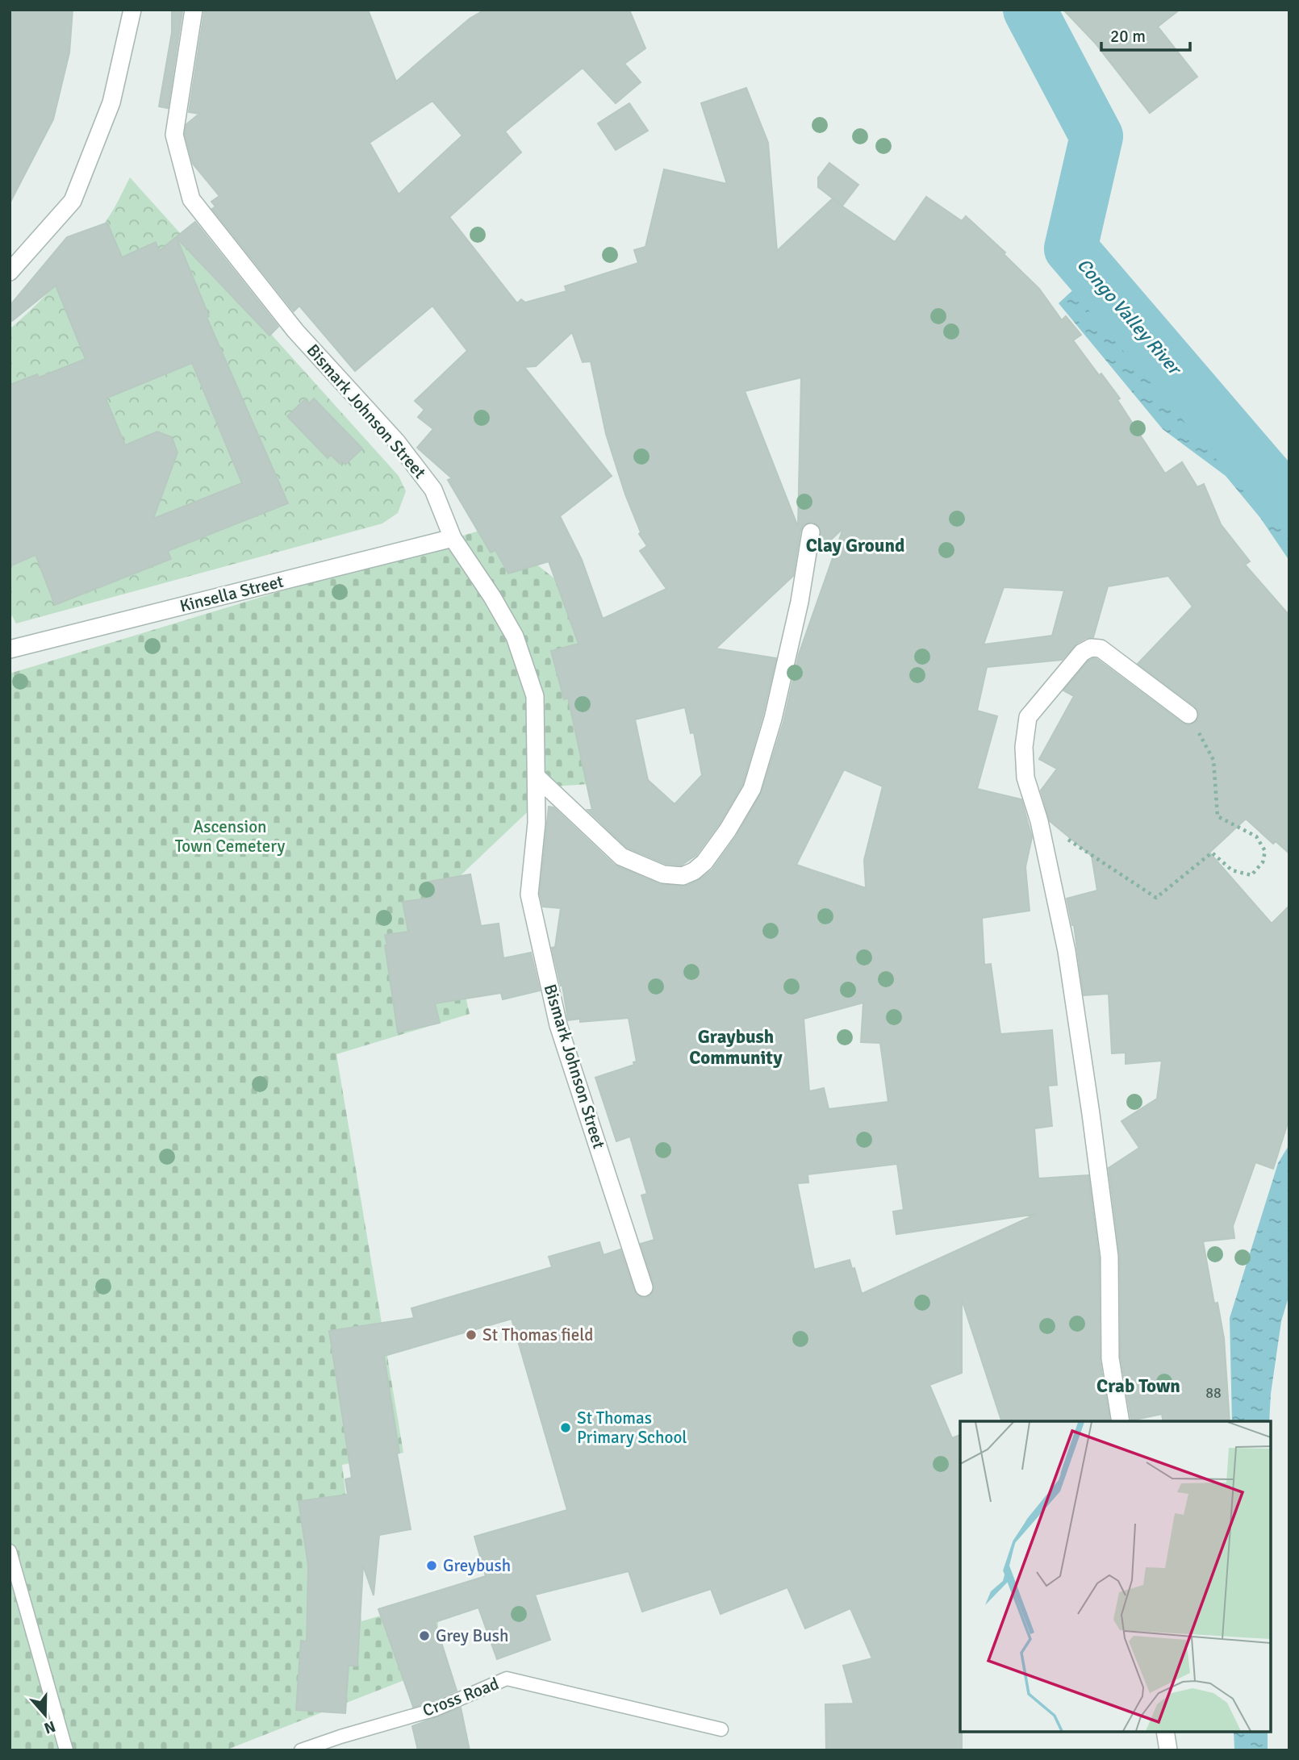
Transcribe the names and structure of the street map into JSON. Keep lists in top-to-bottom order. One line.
{"streets":{"street":["Bismark Johnson Street","Kinsella Street"],"lane":["Cross Road"]},"crossings":[["Bismark Johnson Street","Kinsella Street"]],"districts":["Clay Ground","Graybush Community","Crab Town"],"water":["Congo Valley River"],"parks":["Ascension Town Cemetery"],"places":["St Thomas field","St Thomas Primary School","Greybush","Grey Bush"],"house_numbers":["88"],"scale_bar":"20 m","north":"bottom"}
